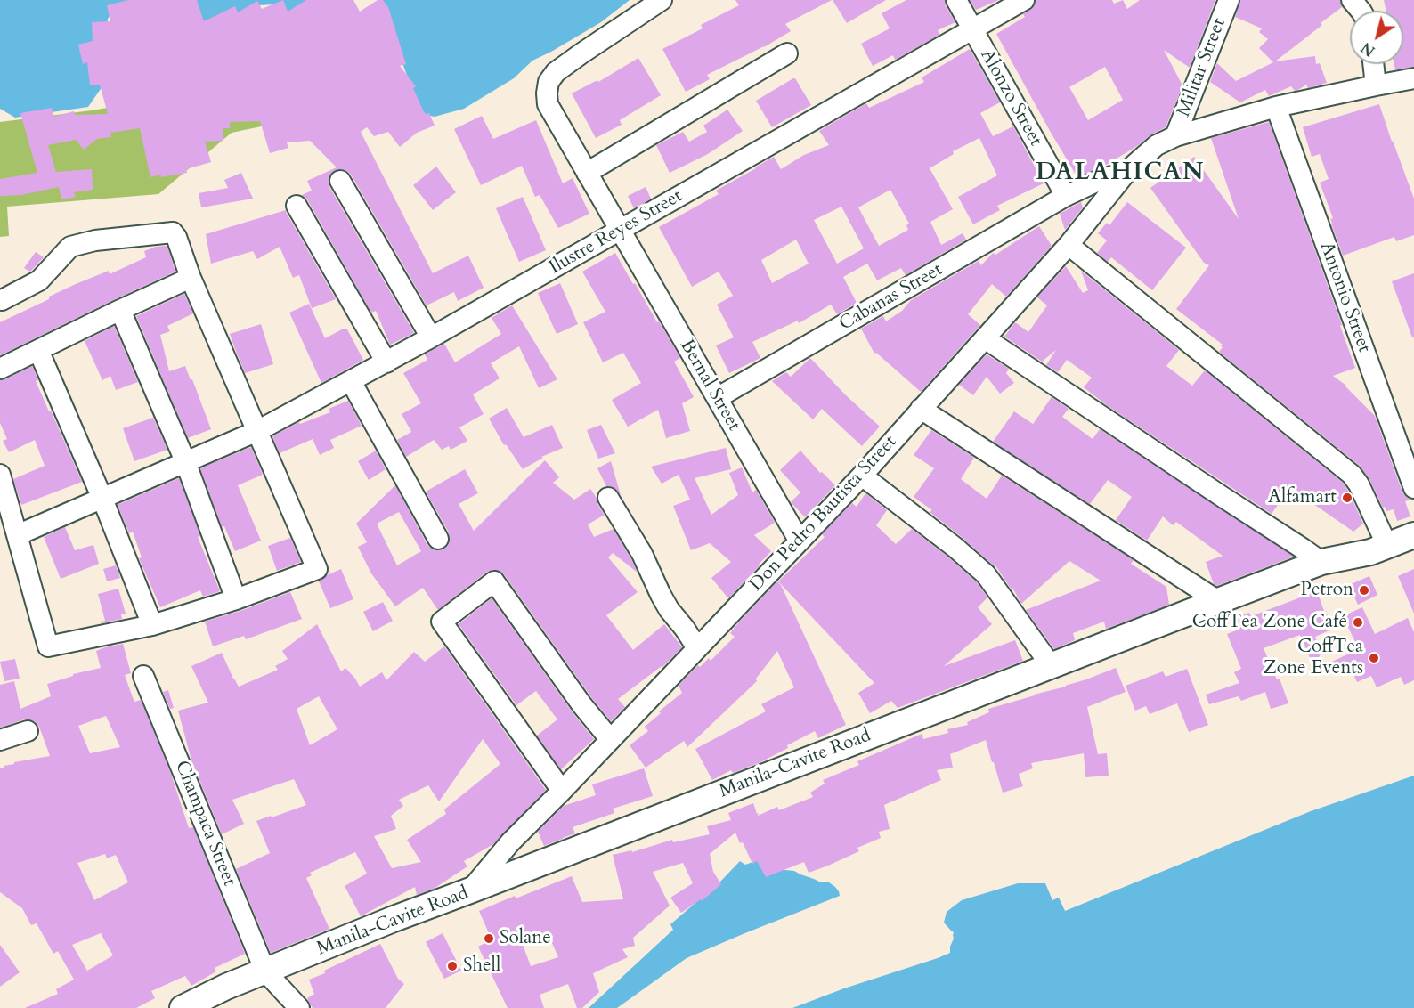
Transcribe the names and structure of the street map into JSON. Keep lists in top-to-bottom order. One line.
{"streets":{"main road":["Manila-Cavite Road"],"street":["Militar Street","Alonzo Street","Ilustre Reyes Street","Cabanas Street","Antonio Street","Bernal Street","Don Pedro Bautista Street","Champaca Street"]},"crossings":[["Militar Street","Don Pedro Bautista Street"],["Alonzo Street","Ilustre Reyes Street"],["Alonzo Street","Cabanas Street"],["Ilustre Reyes Street","Bernal Street"],["Cabanas Street","Bernal Street"],["Cabanas Street","Don Pedro Bautista Street"],["Antonio Street","Don Pedro Bautista Street"],["Bernal Street","Don Pedro Bautista Street"],["Don Pedro Bautista Street","Manila-Cavite Road"],["Manila-Cavite Road","Champaca Street"]],"districts":["DALAHICAN"],"places":["Alfamart","Petron","CoffTea Zone Café","CoffTea Zone Events","Solane","Shell"],"north":"bottom left"}
